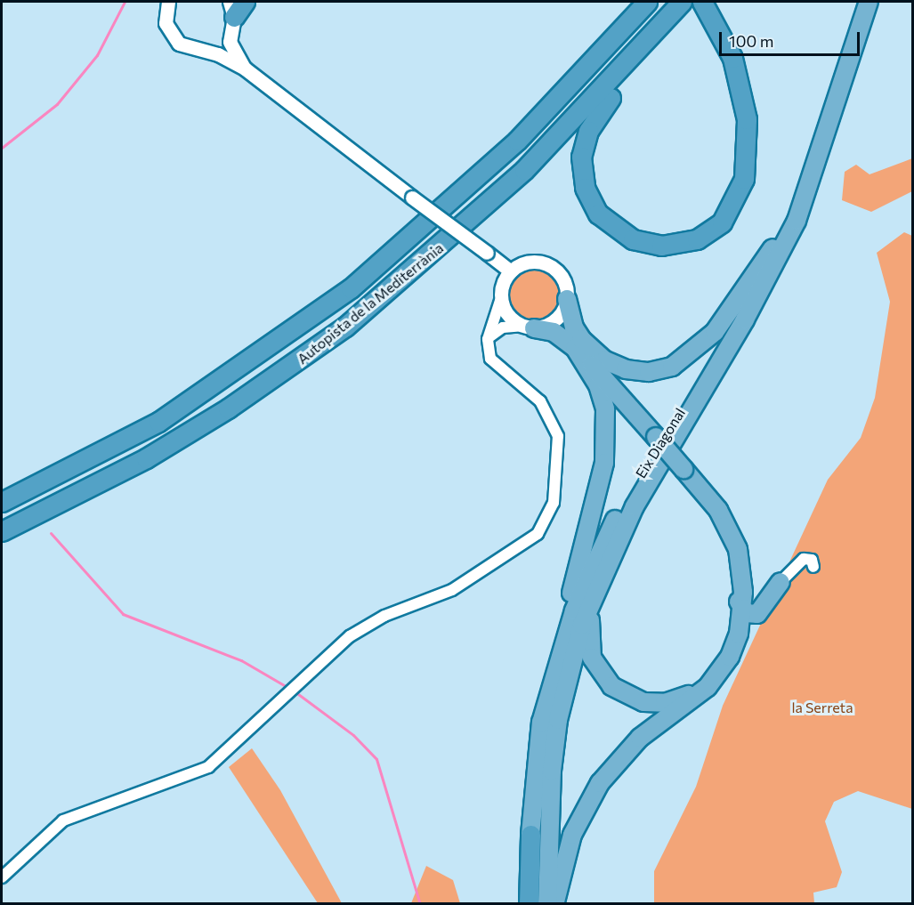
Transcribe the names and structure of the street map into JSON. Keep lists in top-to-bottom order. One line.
{"streets":{"highway":["Autopista de la Mediterrània","Eix Diagonal"]},"parks":["la Serreta"],"scale_bar":"100 m"}
